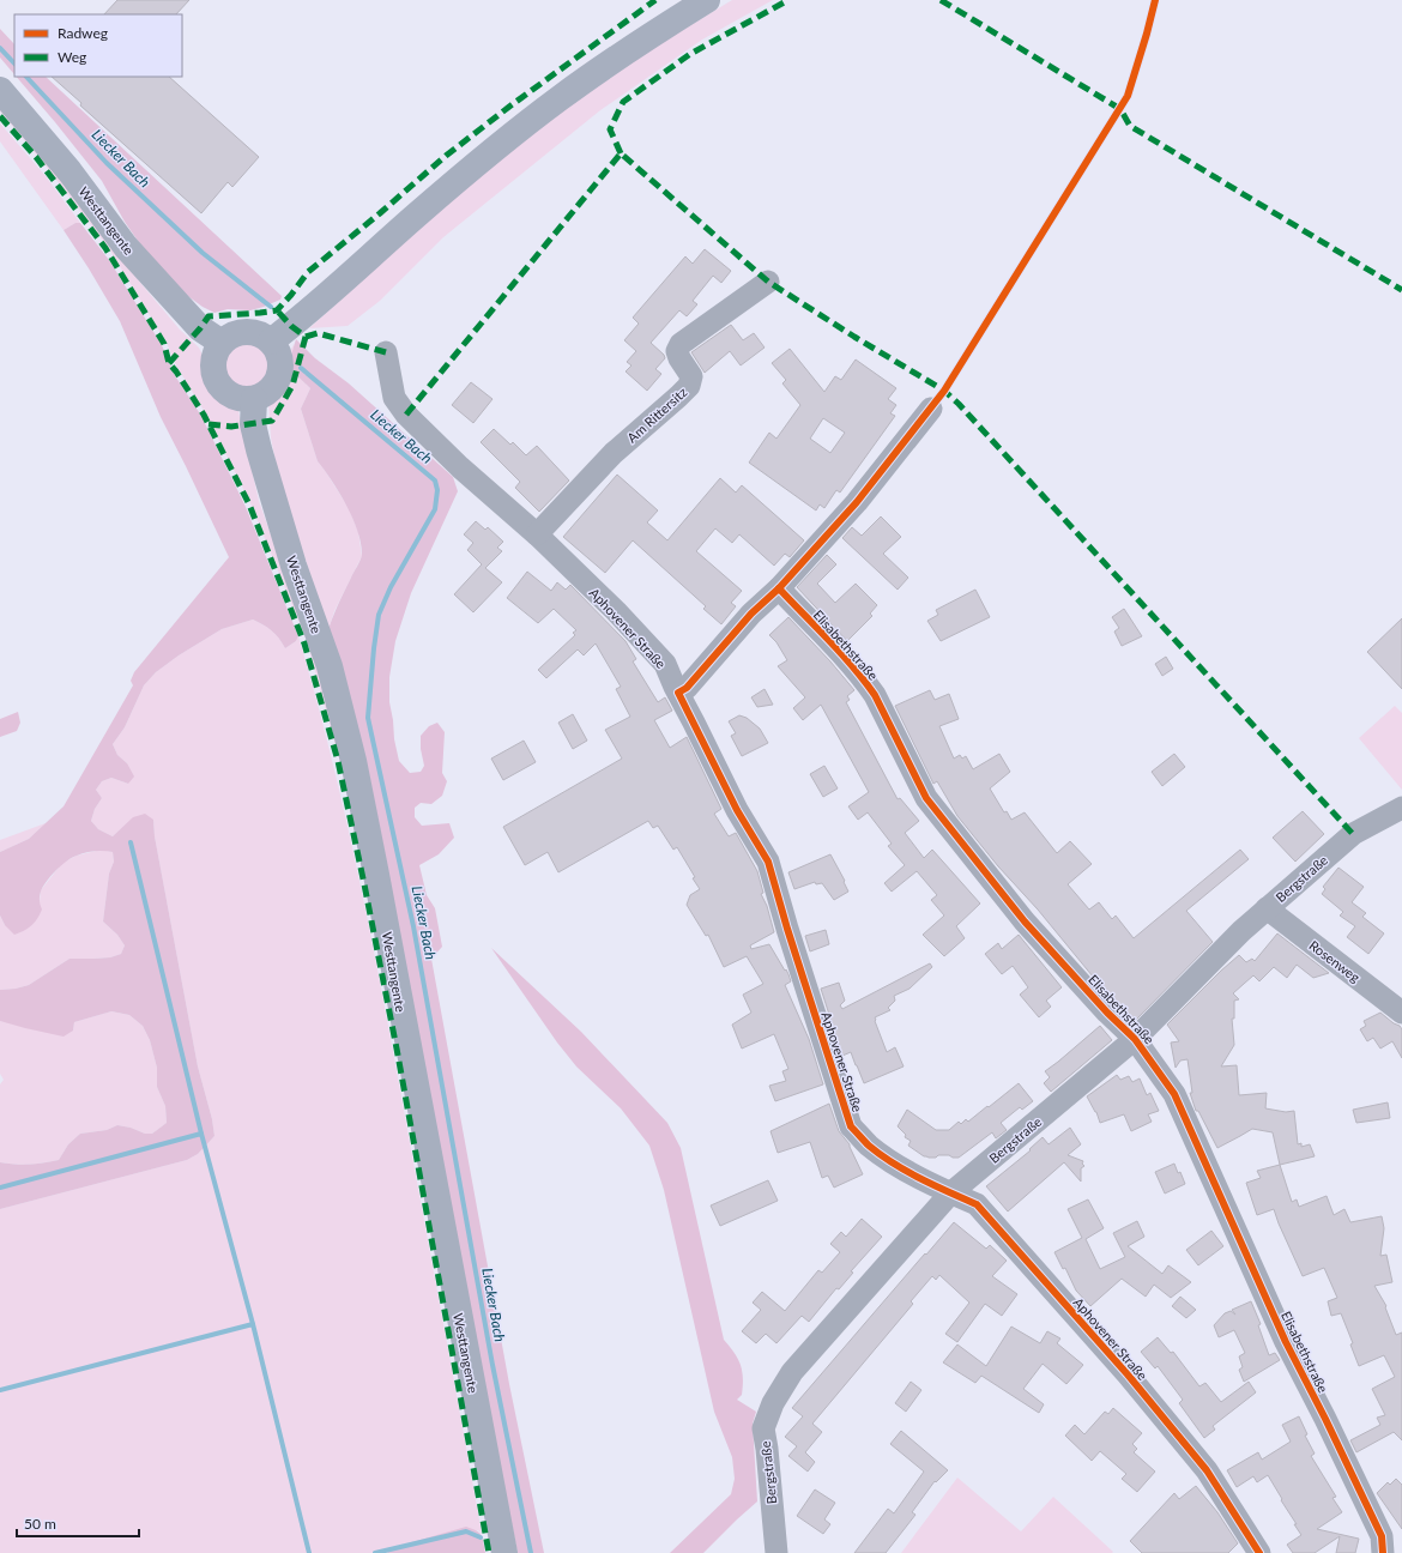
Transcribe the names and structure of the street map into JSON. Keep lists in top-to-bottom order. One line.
{"streets":{"main road":["Westtangente"],"street":["Am Rittersitz","Aphovener Straße","Elisabethstraße","Bergstraße","Rosenweg"]},"crossings":[["Am Rittersitz","Aphovener Straße"],["Aphovener Straße","Bergstraße"],["Elisabethstraße","Bergstraße"],["Bergstraße","Rosenweg"]],"water":["Liecker Bach"],"legend":["Radweg","Weg"],"scale_bar":"50 m"}
